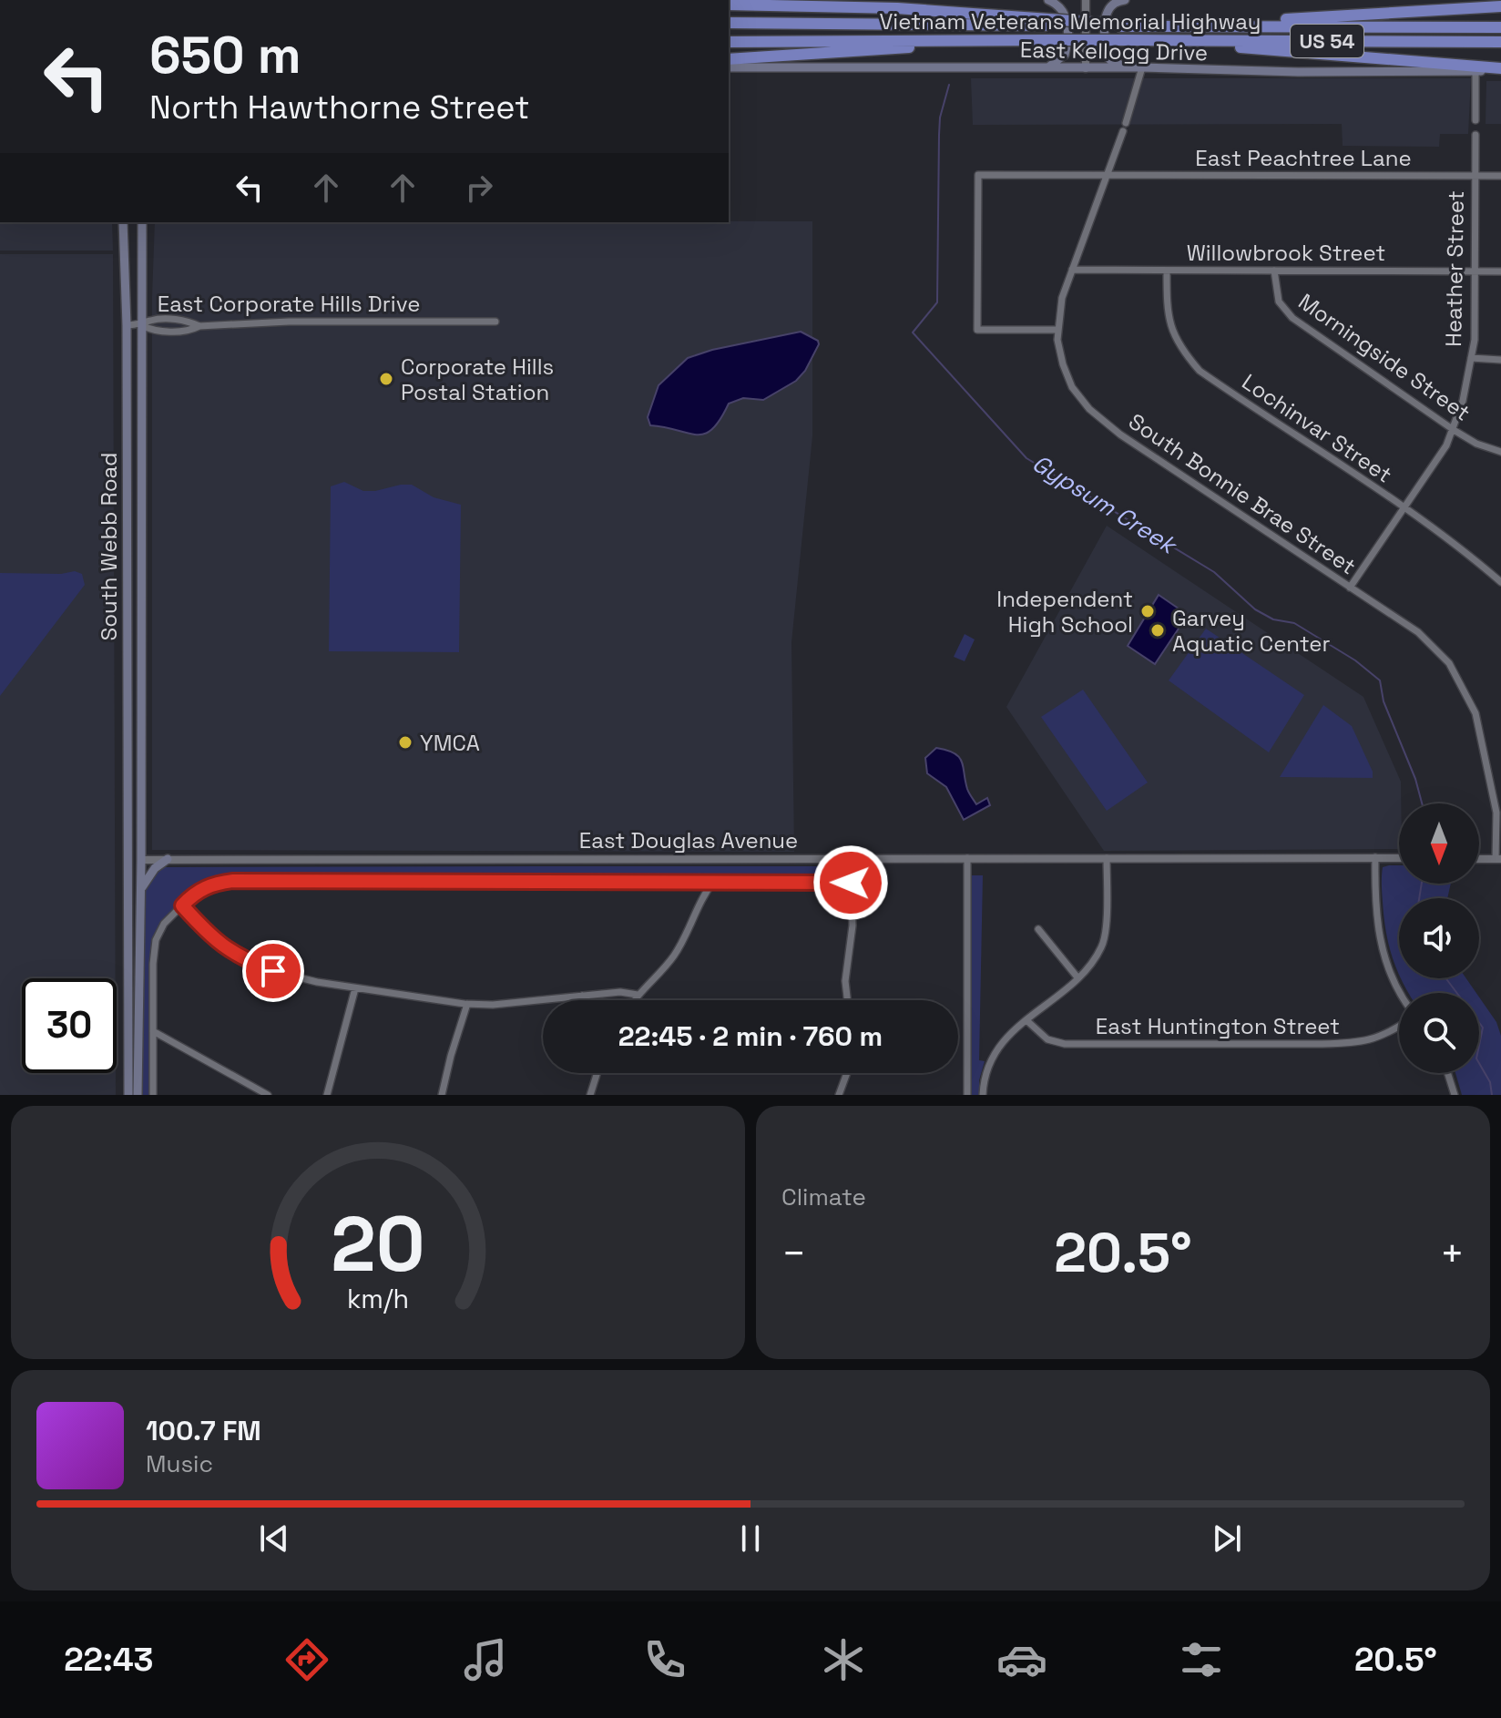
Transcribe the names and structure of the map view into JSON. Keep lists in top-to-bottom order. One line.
{"streets":{"highway":["Vietnam Veterans Memorial Highway","US 54"],"main road":["East Kellogg Drive","South Webb Road"],"street":["East Peachtree Lane","Willowbrook Street","Heather Street","East Corporate Hills Drive","Morningside Street","Lochinvar Street","South Bonnie Brae Street","East Douglas Avenue","East Huntington Street"]},"crossings":[["East Peachtree Lane","Heather Street"],["East Peachtree Lane","South Bonnie Brae Street"],["Willowbrook Street","Heather Street"],["Willowbrook Street","Morningside Street"],["Willowbrook Street","Lochinvar Street"],["Willowbrook Street","South Bonnie Brae Street"],["Heather Street","Morningside Street"],["Heather Street","Lochinvar Street"],["Heather Street","South Bonnie Brae Street"],["East Corporate Hills Drive","South Webb Road"],["South Webb Road","East Douglas Avenue"]],"water":["Gypsum Creek"],"places":["Corporate Hills Postal Station","Independent High School","Garvey Aquatic Center","YMCA"],"north":"bottom","page":{"turn":["650 m","North Hawthorne Street"],"limit":"30","trip":"22:45 · 2 min · 760 m","tile":"Climate","heat":["−","20.5°","+"],"song":["100.7 FM","Music"],"tabs":["22:43","20.5°"],"gauge":["20","km/h"]}}
